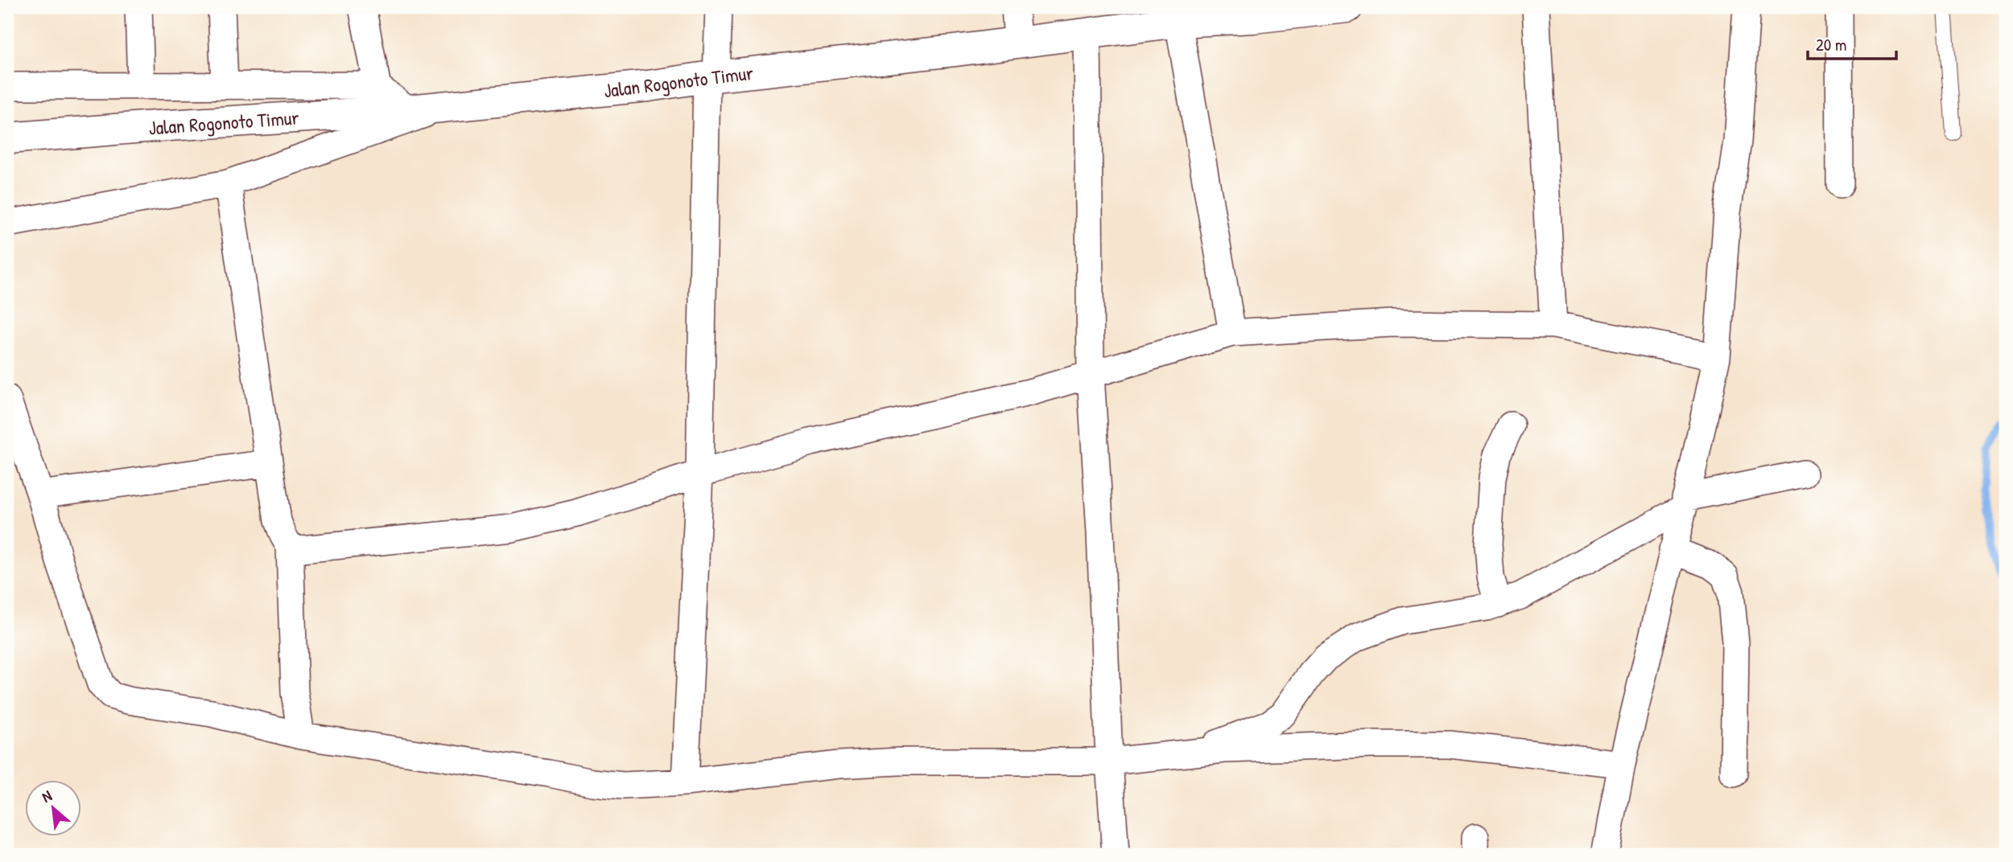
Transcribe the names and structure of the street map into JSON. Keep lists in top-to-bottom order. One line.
{"streets":{"main road":["Jalan Rogonoto Timur"]},"scale_bar":"20 m","north":"top left"}
